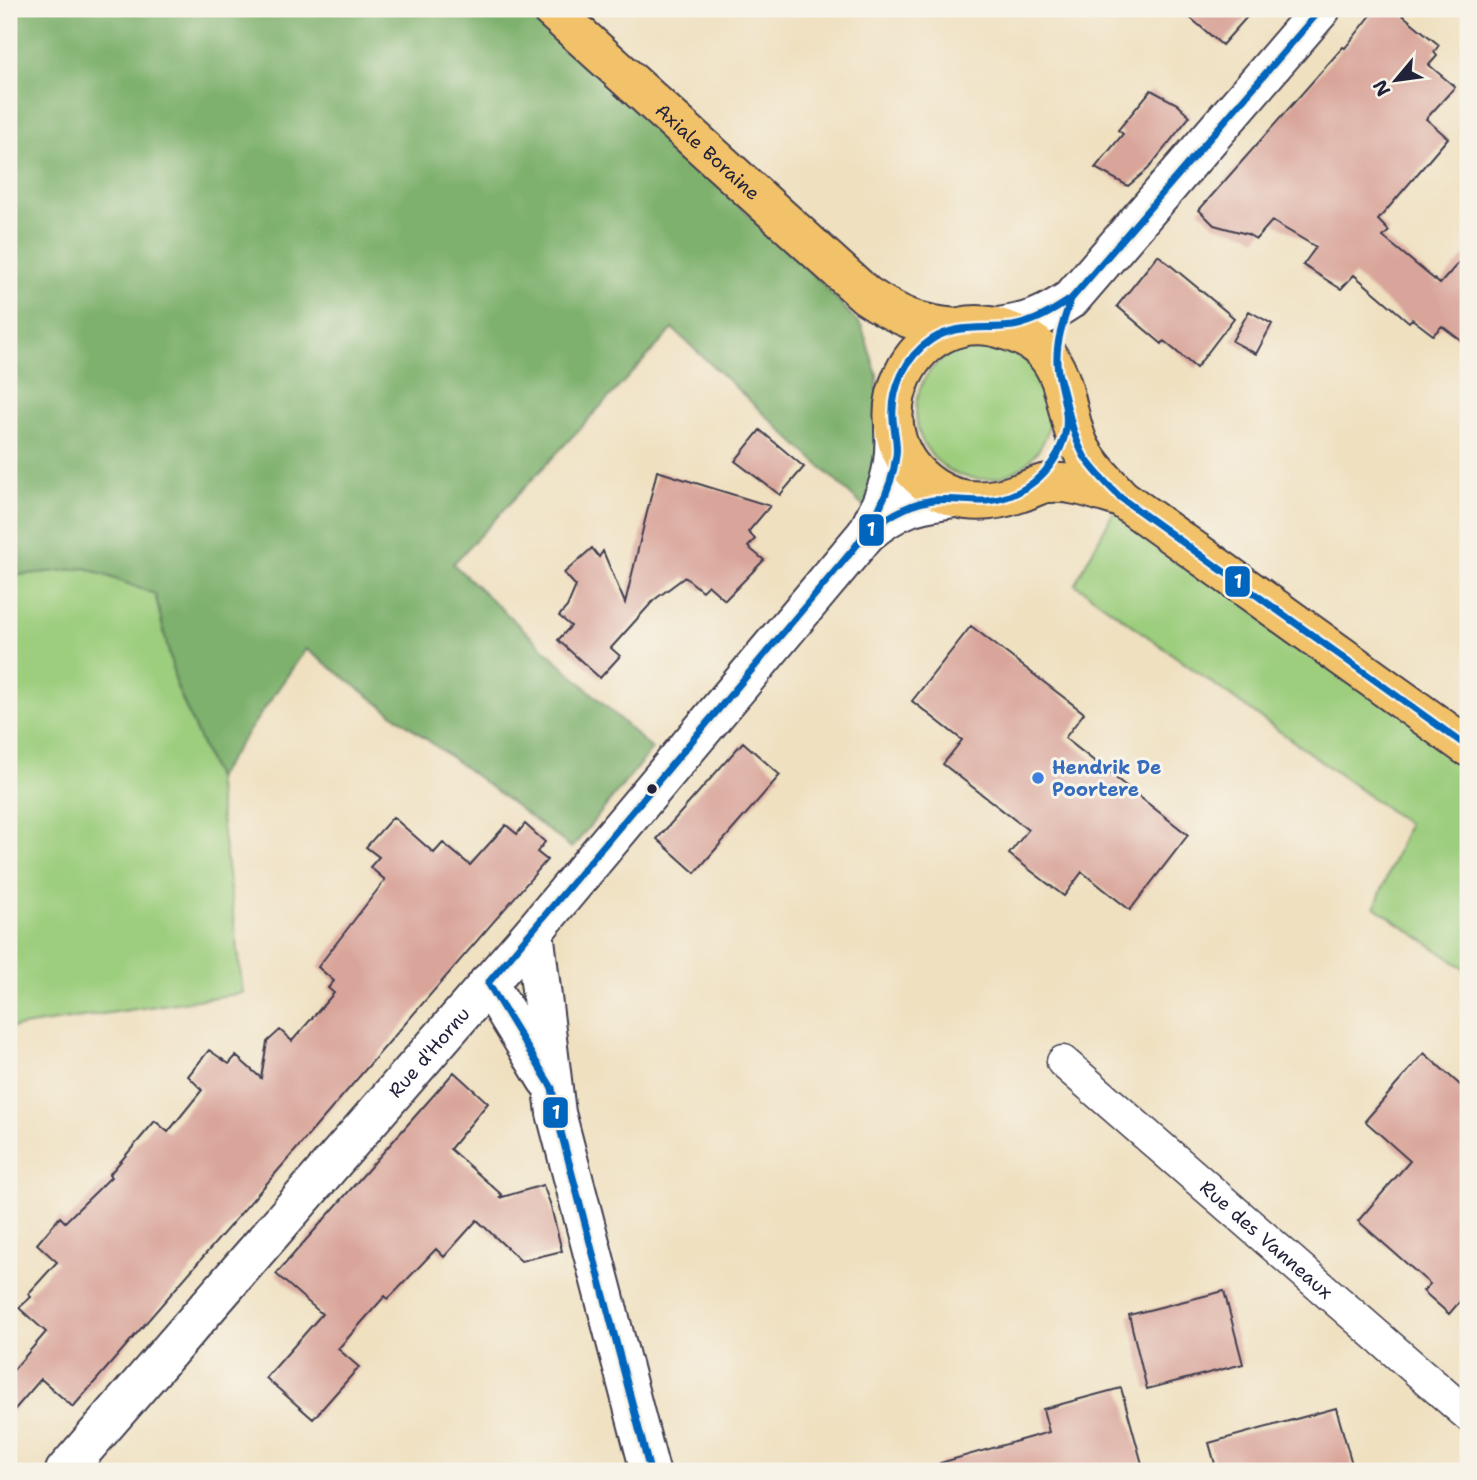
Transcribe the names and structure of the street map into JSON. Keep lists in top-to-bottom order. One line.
{"streets":{"main road":["Axiale Boraine"],"street":["Rue d'Hornu","Rue des Vanneaux"]},"places":["Hendrik De Poortere"],"lines":["transit line 1"],"north":"bottom left"}
